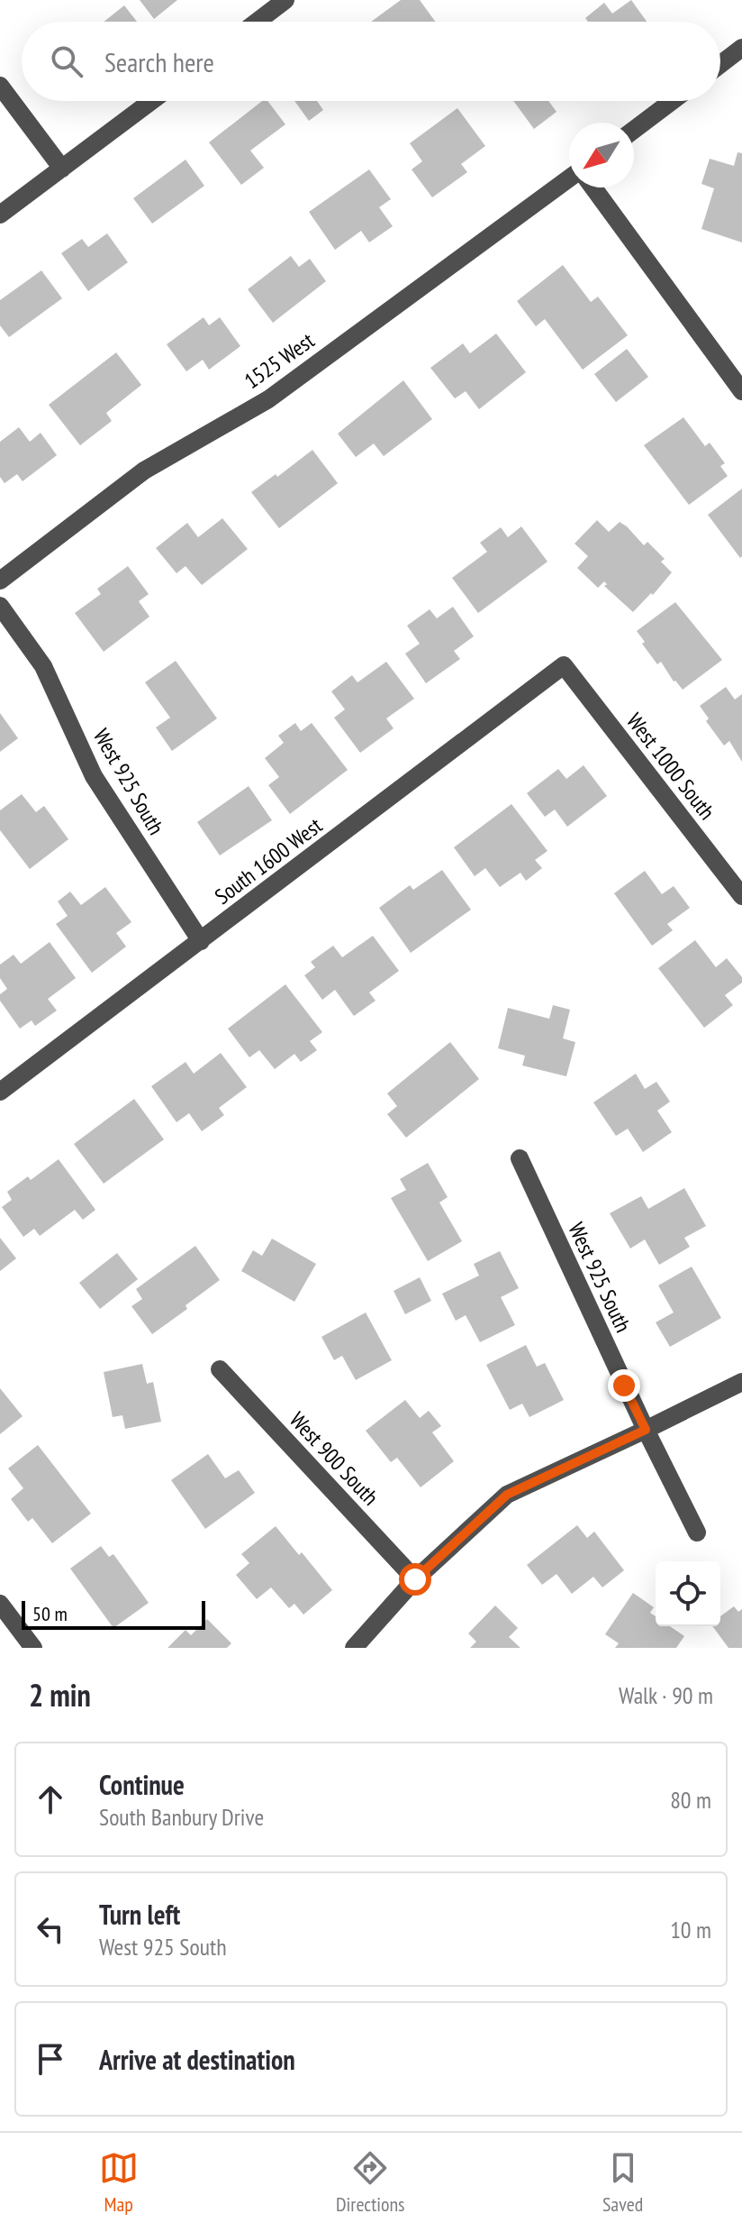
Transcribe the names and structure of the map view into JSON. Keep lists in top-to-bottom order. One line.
{"streets":{"street":["1525 West","West 1000 South","West 925 South","South 1600 West","West 900 South"]},"crossings":[["West 1000 South","South 1600 West"],["West 925 South","South 1600 West"]],"scale_bar":"50 m","north":"bottom left","page":{"search":"Search here","scale":"50 m","heading":["2 min","Walk · 90 m"],"list":[["Continue","South Banbury Drive","80 m"],["Turn left","West 925 South","10 m"],"Arrive at destination"],"nav":["Map","Directions","Saved"]}}
